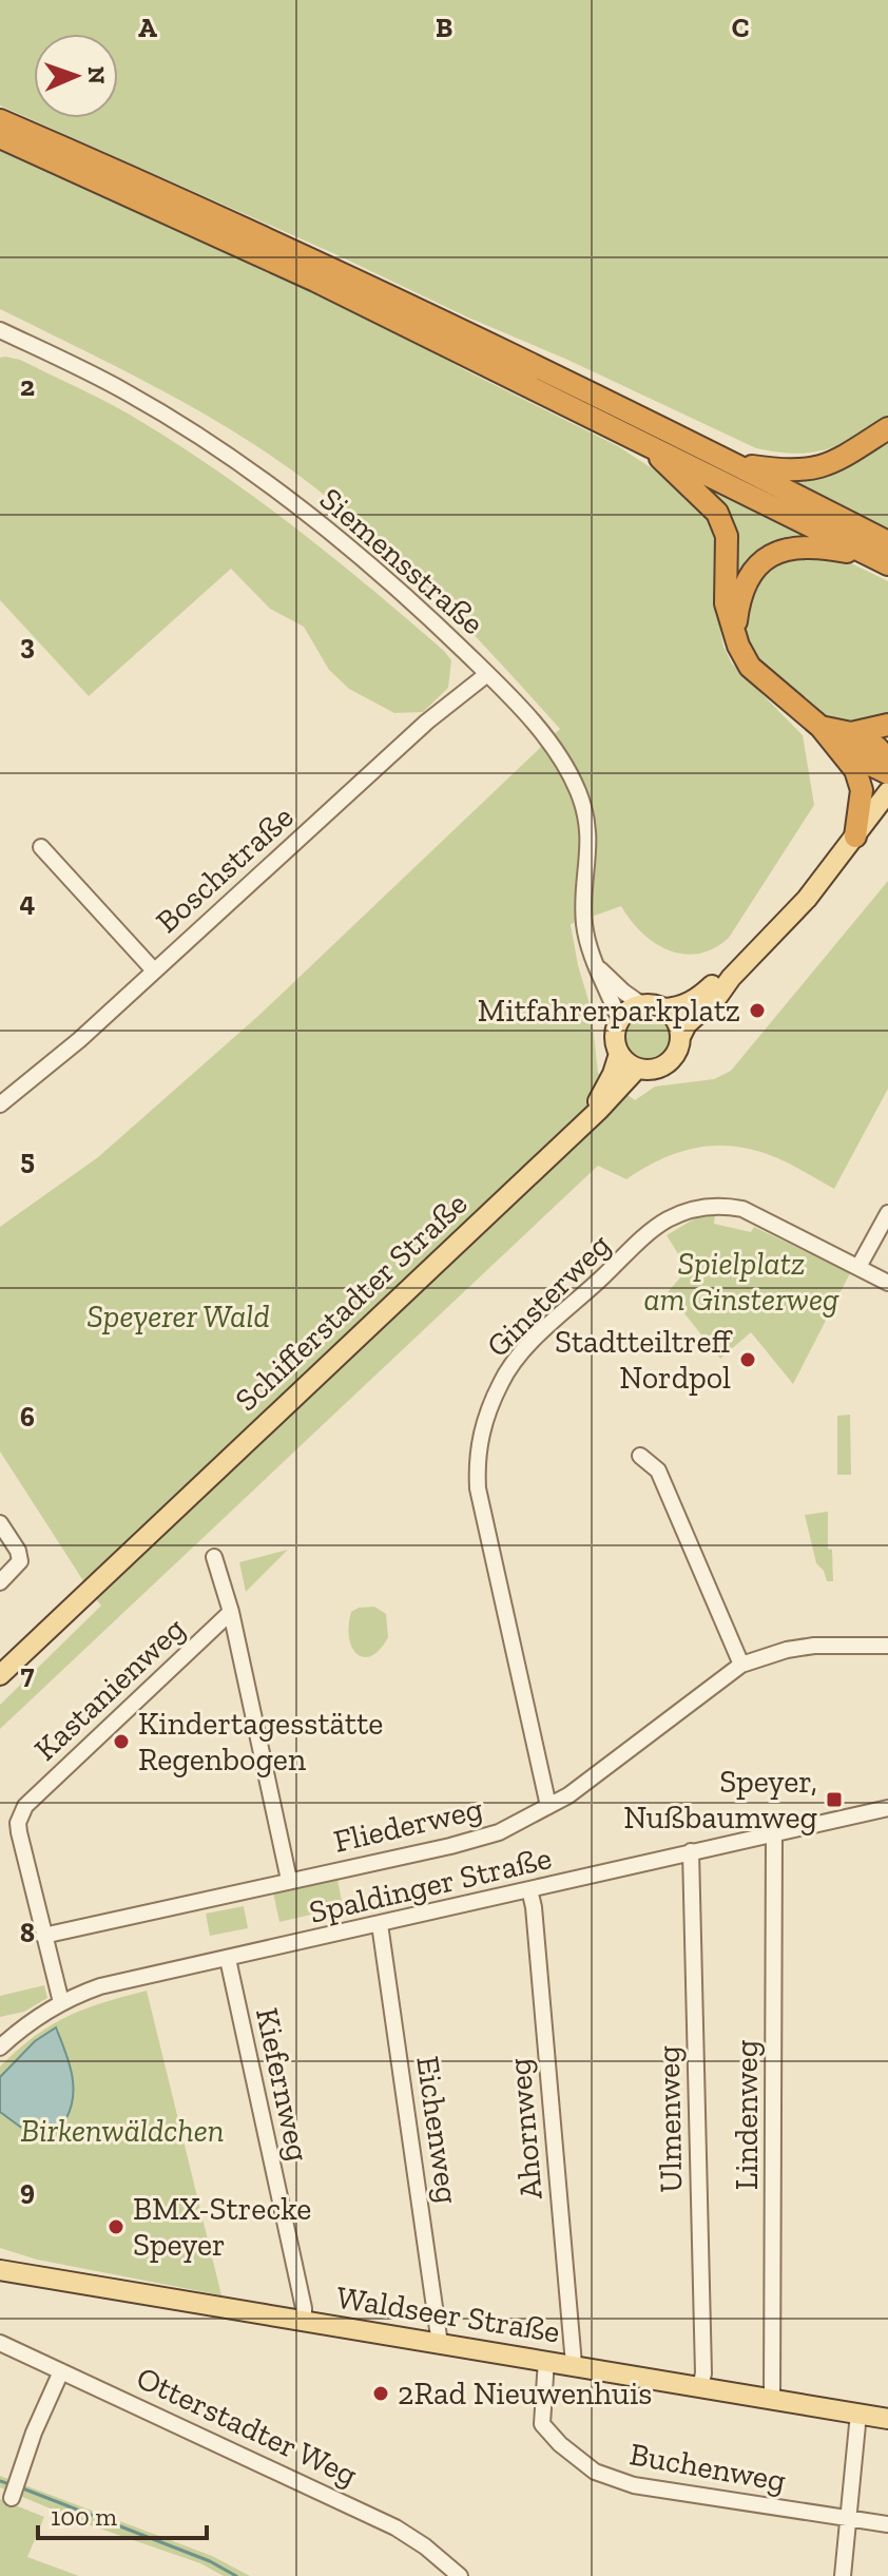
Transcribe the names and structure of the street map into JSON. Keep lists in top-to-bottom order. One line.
{"streets":{"main road":["Schifferstadter Straße","Waldseer Straße"],"street":["Siemensstraße","Boschstraße","Ginsterweg","Kastanienweg","Fliederweg","Spaldinger Straße","Kiefernweg","Lindenweg","Ulmenweg","Ahornweg","Eichenweg","Otterstadter Weg","Buchenweg"]},"crossings":[["Siemensstraße","Boschstraße"],["Siemensstraße","Schifferstadter Straße"],["Ginsterweg","Fliederweg"],["Kastanienweg","Fliederweg"],["Kastanienweg","Spaldinger Straße"],["Spaldinger Straße","Kiefernweg"],["Spaldinger Straße","Lindenweg"],["Spaldinger Straße","Ulmenweg"],["Spaldinger Straße","Ahornweg"],["Spaldinger Straße","Eichenweg"],["Kiefernweg","Waldseer Straße"],["Lindenweg","Waldseer Straße"],["Ulmenweg","Waldseer Straße"],["Ahornweg","Waldseer Straße"],["Eichenweg","Waldseer Straße"],["Waldseer Straße","Buchenweg"]],"parks":["Spielplatz am Ginsterweg","Speyerer Wald","Birkenwäldchen"],"places":{"other":["Mitfahrerparkplatz","Stadtteiltreff Nordpol","Kindertagesstätte Regenbogen","BMX-Strecke Speyer","2Rad Nieuwenhuis"],"transit":["Speyer, Nußbaumweg"]},"scale_bar":"100 m","north":"right","grid":{"columns":["A","B","C"],"rows":["2","3","4","5","6","7","8","9"]}}
